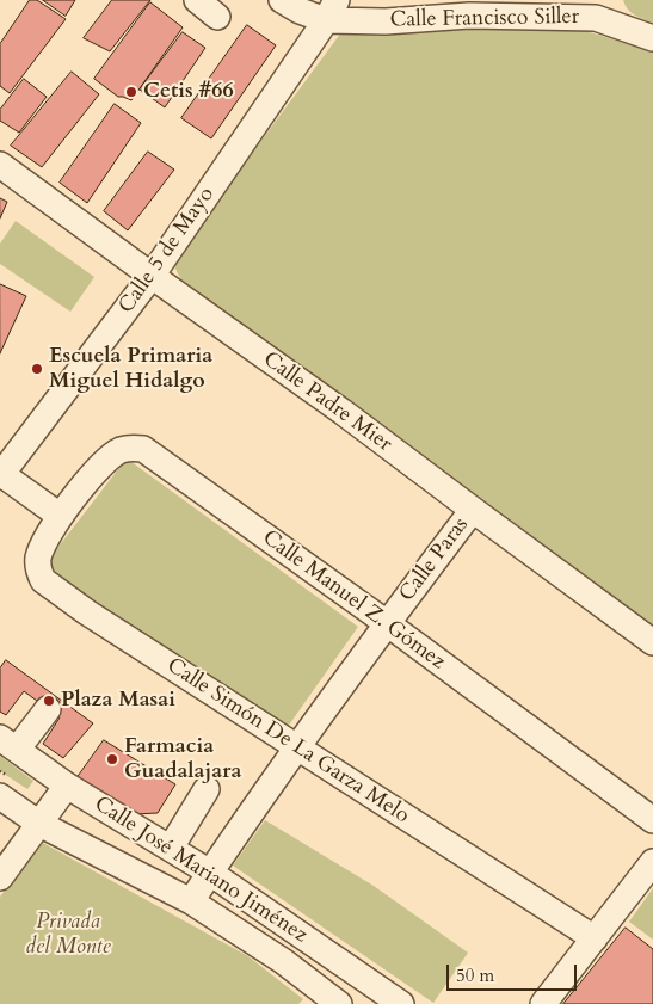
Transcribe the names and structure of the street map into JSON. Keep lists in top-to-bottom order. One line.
{"streets":{"street":["Calle Francisco Siller","Calle 5 de Mayo","Calle Padre Mier","Calle Paras","Calle Manuel Z. Gómez","Calle Simón De La Garza Melo","Calle José Mariano Jiménez"]},"crossings":[["Calle Francisco Siller","Calle 5 de Mayo"],["Calle 5 de Mayo","Calle Padre Mier"],["Calle Padre Mier","Calle Paras"],["Calle Paras","Calle Manuel Z. Gómez"],["Calle Paras","Calle Simón De La Garza Melo"],["Calle Paras","Calle José Mariano Jiménez"],["Calle Manuel Z. Gómez","Calle Simón De La Garza Melo"]],"parks":["Privada del Monte"],"places":["Cetis #66","Escuela Primaria Miguel Hidalgo","Plaza Masai","Farmacia Guadalajara"],"scale_bar":"50 m"}
